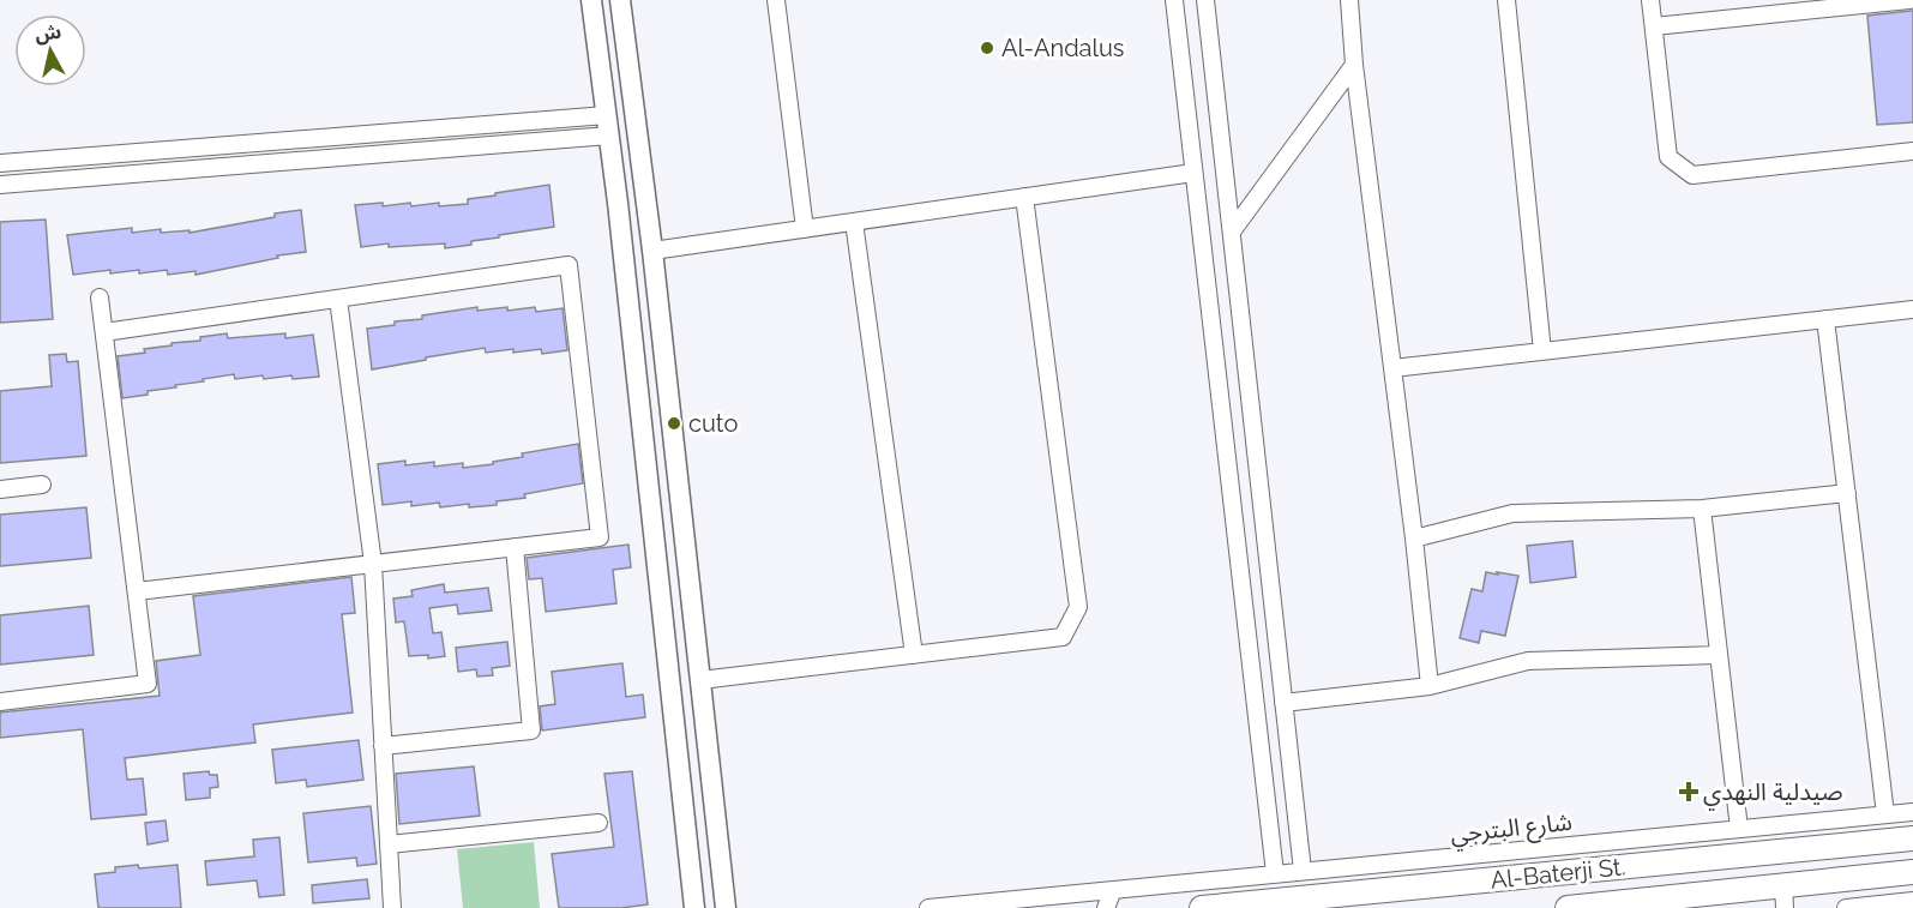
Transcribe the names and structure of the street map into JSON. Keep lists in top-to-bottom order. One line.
{"streets":{"main road":["Al-Baterji St."],"street":["شارع البترجي"]},"places":{"other":["Al-Andalus","cuto"],"health":["صيدلية النهدي"]},"north":"top"}
